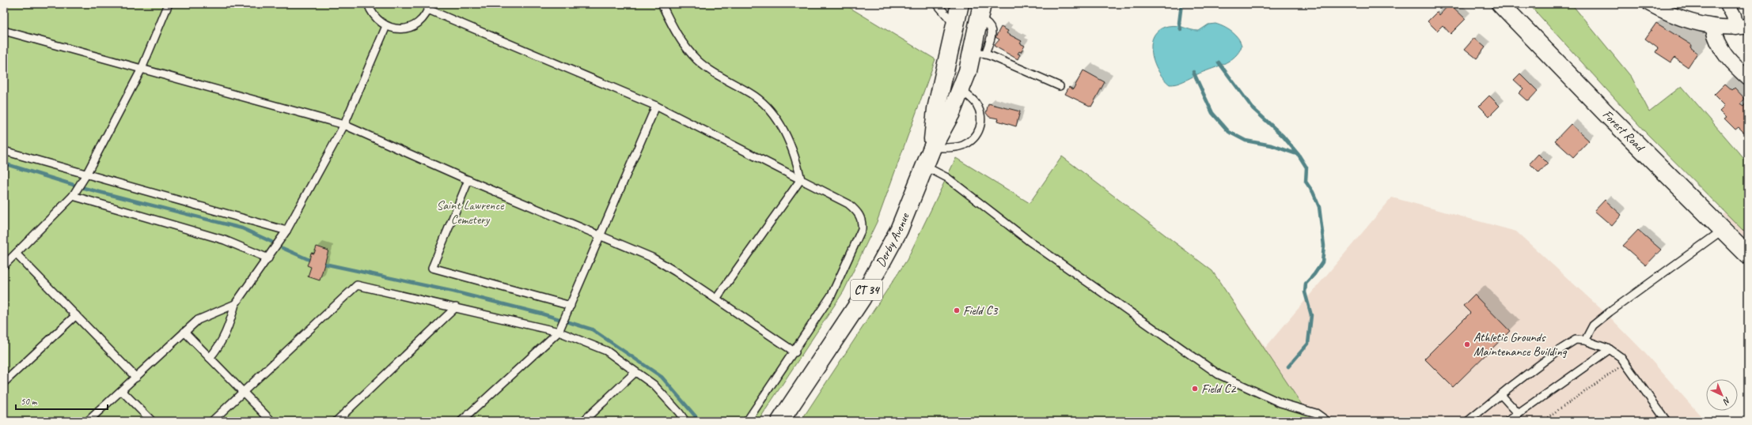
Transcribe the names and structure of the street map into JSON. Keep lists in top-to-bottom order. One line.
{"streets":{"main road":["Forest Road","Derby Avenue","CT 34"]},"parks":["Saint Lawrence Cemetery"],"places":["Field C3","Athletic Grounds Maintenance Building","Field C2"],"scale_bar":"50 m","north":"bottom right"}
